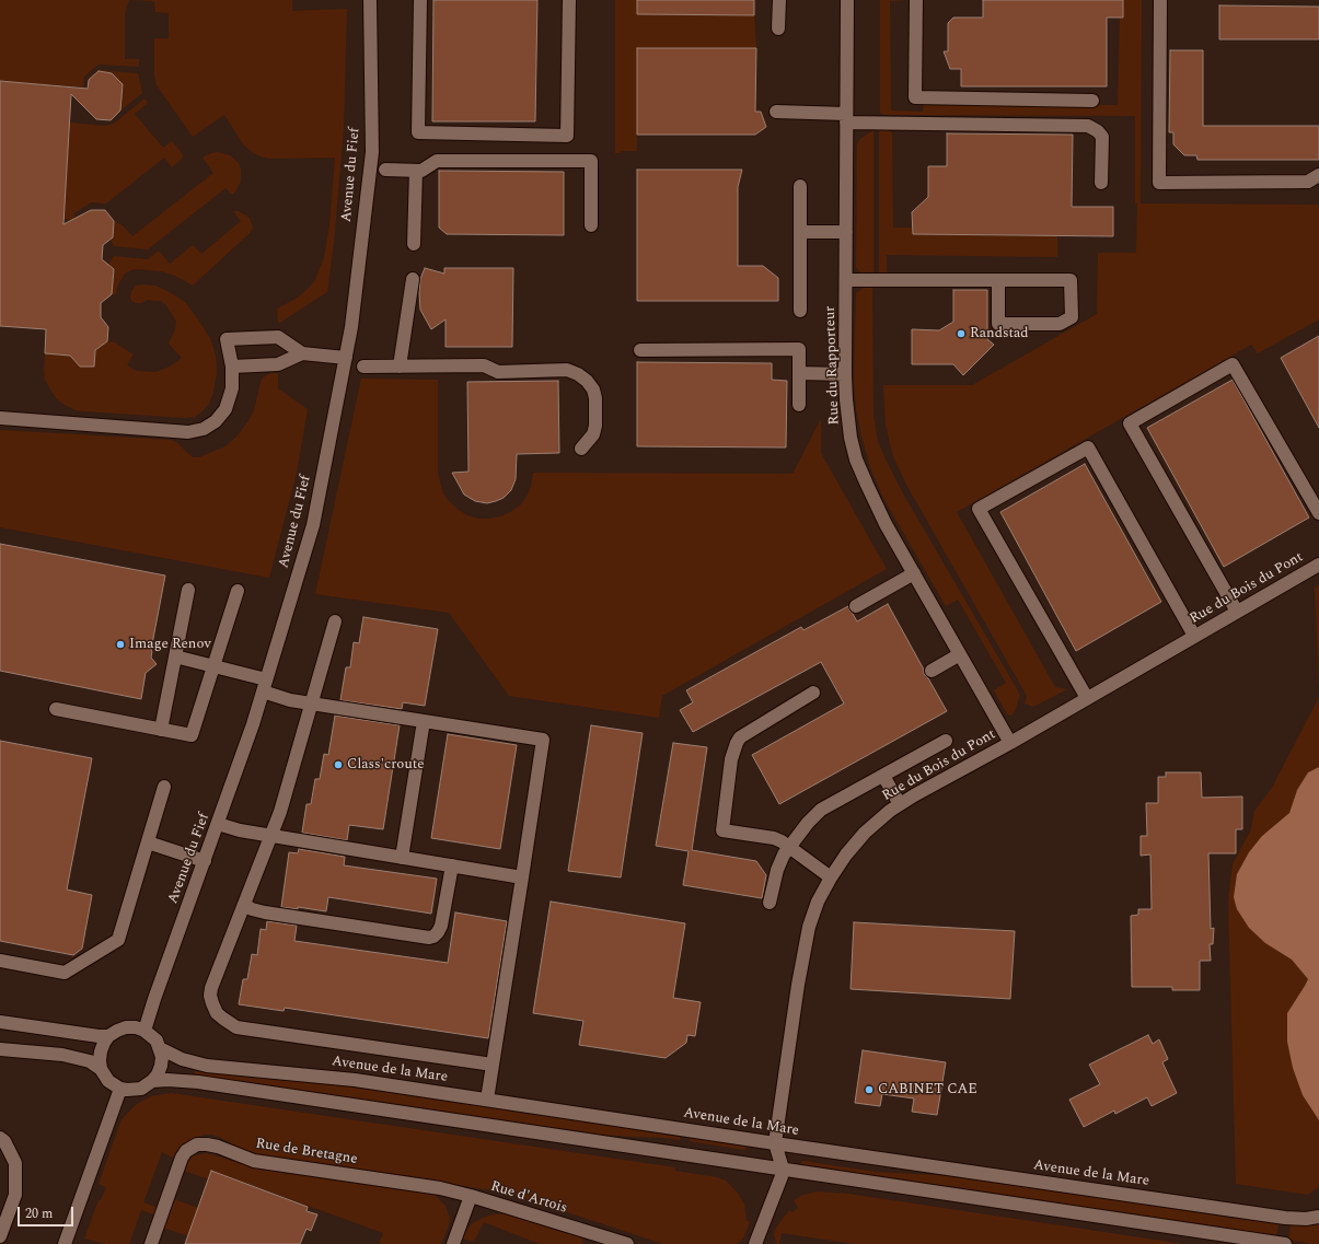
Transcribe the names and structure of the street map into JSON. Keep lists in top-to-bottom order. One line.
{"streets":{"street":["Avenue du Fief","Rue du Rapporteur","Rue du Bois du Pont","Avenue de la Mare","Rue de Bretagne","Rue d'Artois"]},"crossings":[["Avenue du Fief","Avenue de la Mare"],["Rue du Rapporteur","Rue du Bois du Pont"],["Rue du Bois du Pont","Avenue de la Mare"],["Rue de Bretagne","Rue d'Artois"]],"places":["Randstad","Image Renov","Class'croute","CABINET CAE"],"scale_bar":"20 m"}
